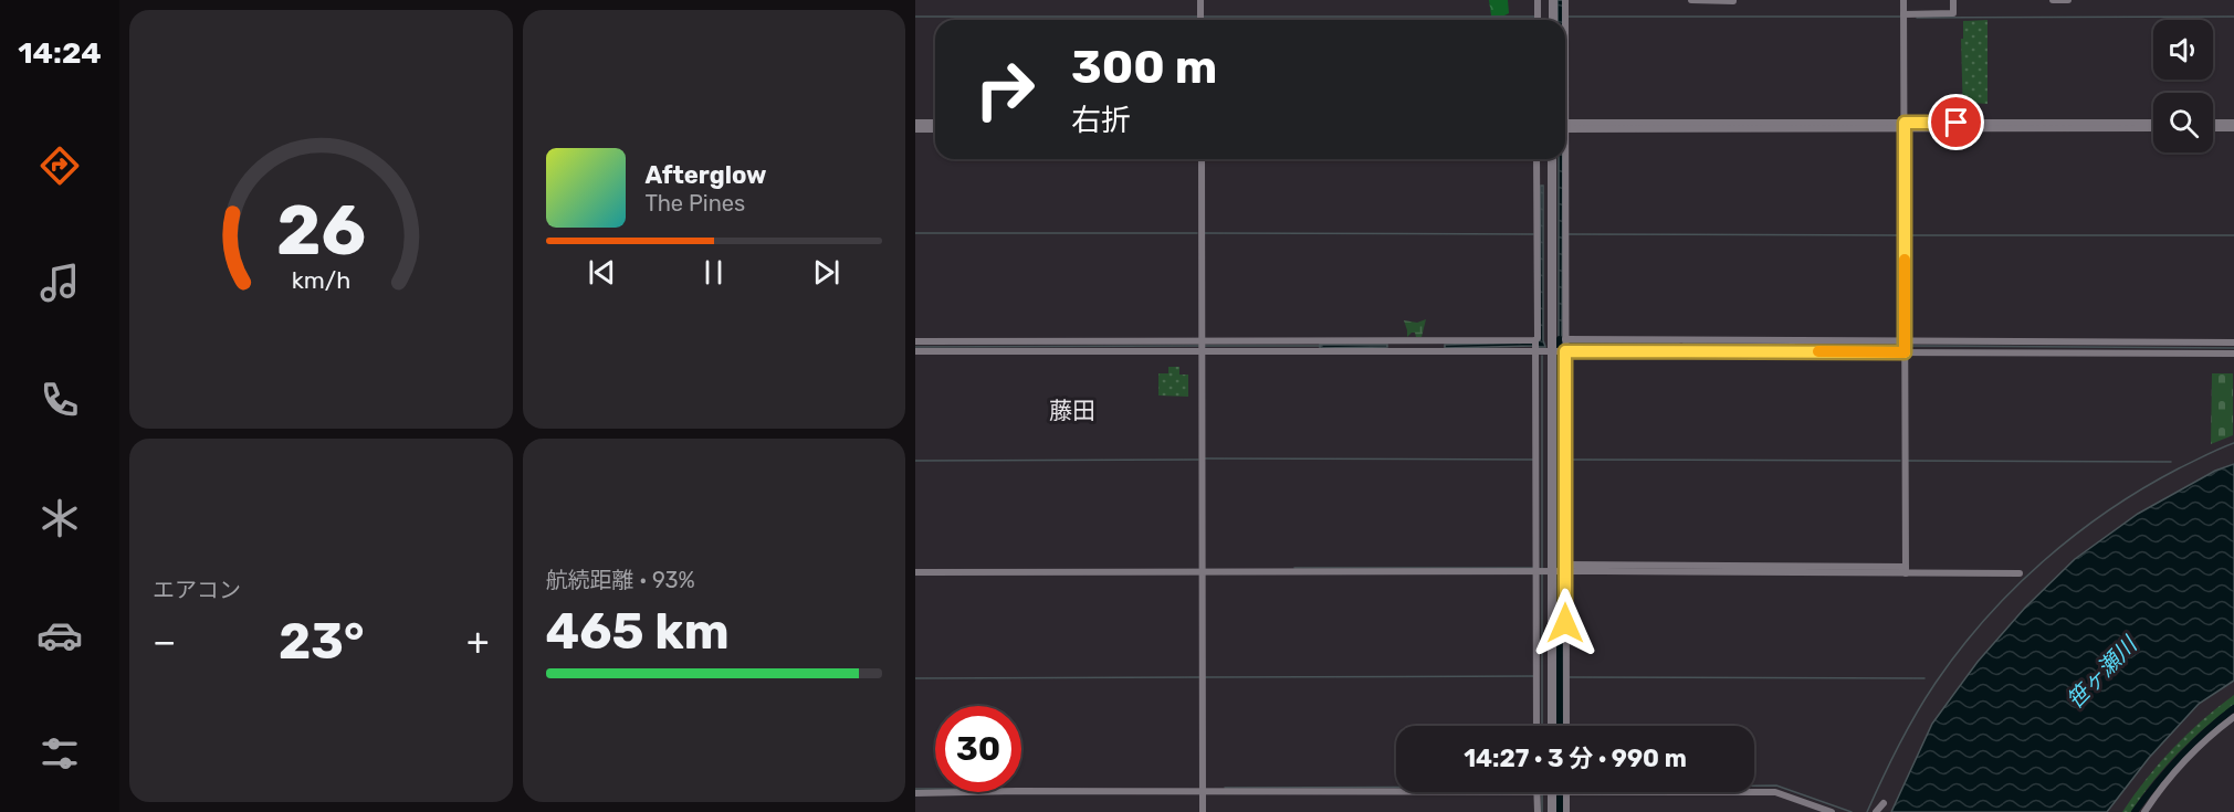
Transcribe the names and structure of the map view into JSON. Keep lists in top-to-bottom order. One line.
{"districts":["藤田"],"water":["笹ヶ瀬川"],"page":{"tabs":"14:24","turn":["300 m","右折"],"song":["Afterglow","The Pines"],"tile":["エアコン",["航続距離 · 93%","465 km"]],"heat":["−","23°","+"],"limit":"30","trip":"14:27 · 3 分 · 990 m","gauge":["26","km/h"]}}
